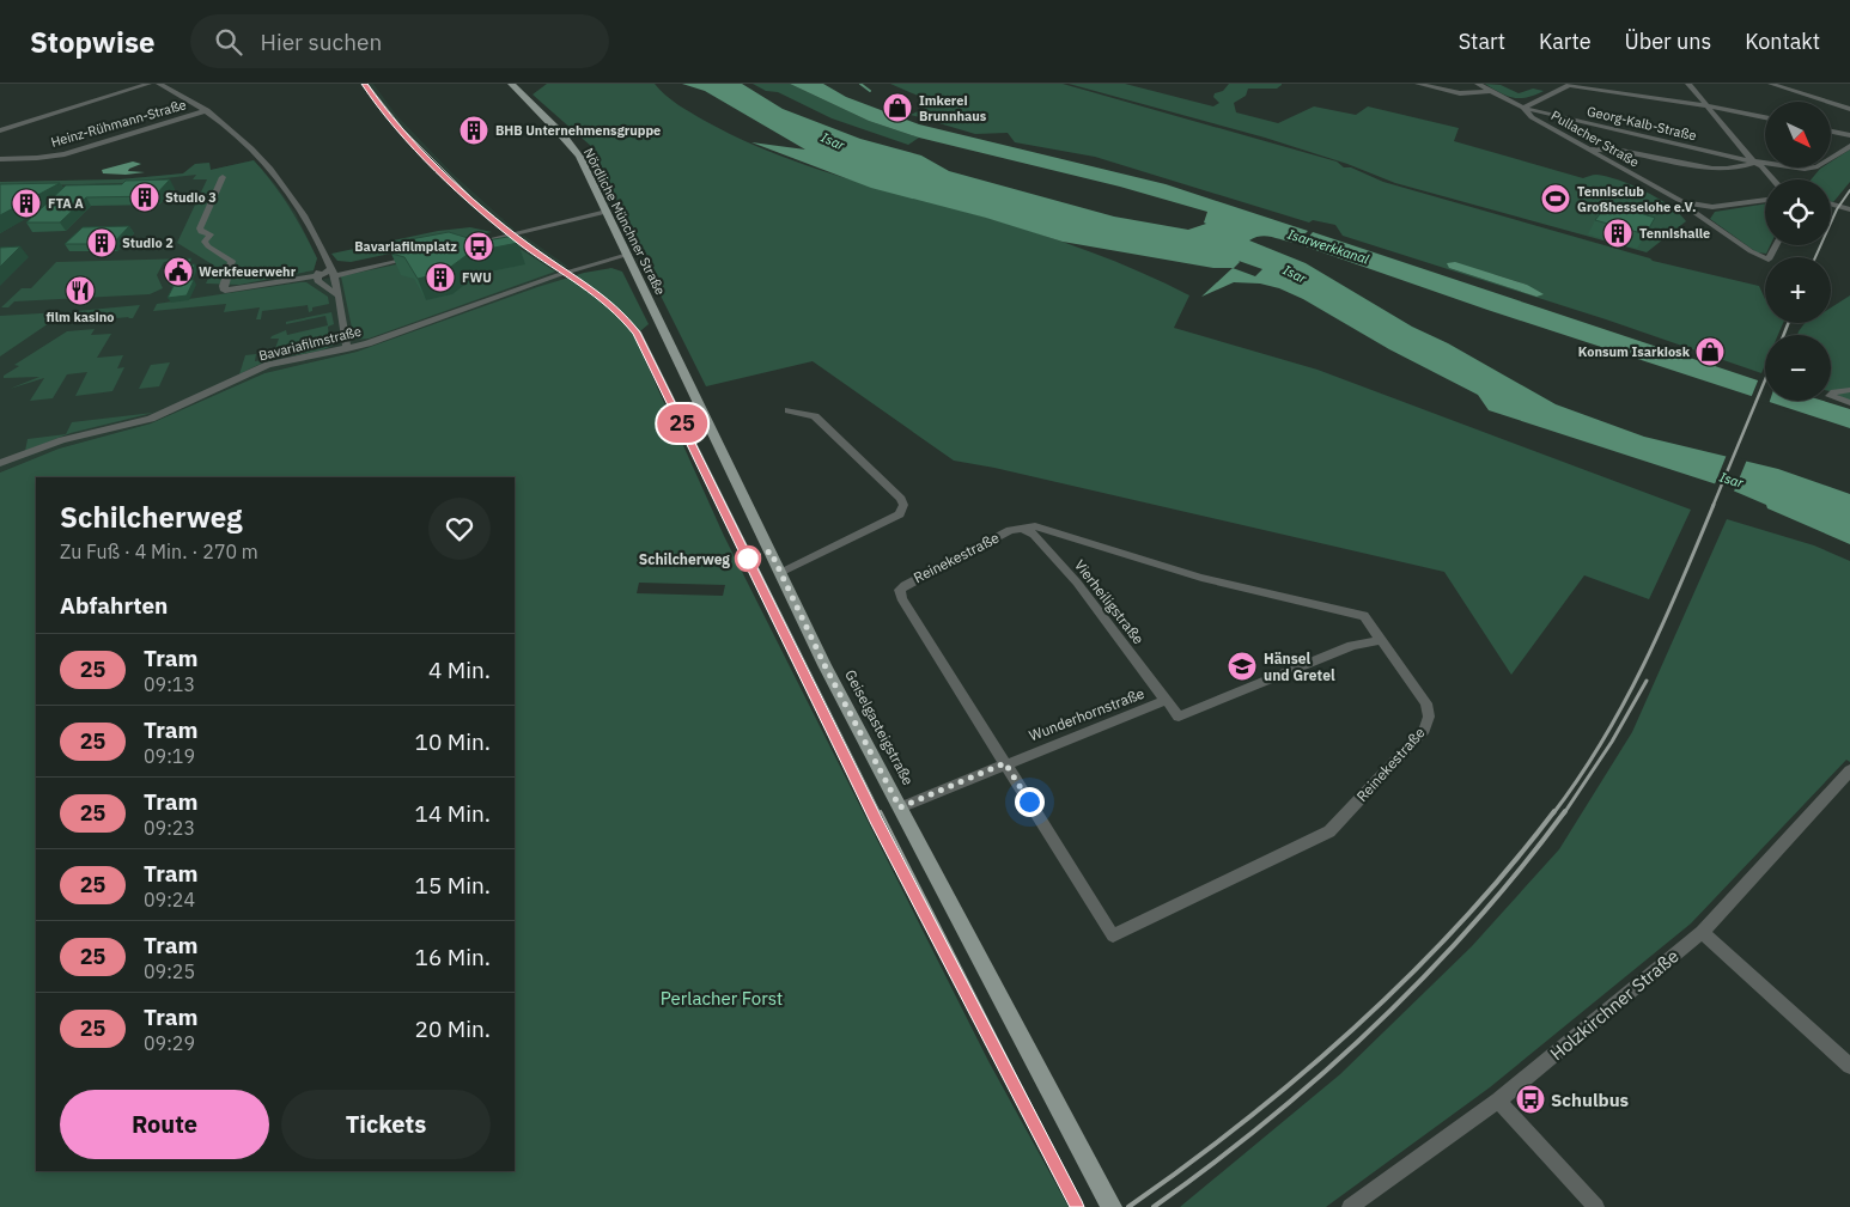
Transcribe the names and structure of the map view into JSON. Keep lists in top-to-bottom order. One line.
{"streets":{"main road":["Nördliche Münchner Straße","Geiselgasteigstraße"],"street":["Heinz-Rühmann-Straße","Georg-Kalb-Straße","Pullacher Straße","Bavariafilmstraße","Reinekestraße","Vierheiligstraße","Wunderhornstraße","Holzkirchner Straße"]},"crossings":[["Georg-Kalb-Straße","Pullacher Straße"],["Nördliche Münchner Straße","Bavariafilmstraße"],["Nördliche Münchner Straße","Geiselgasteigstraße"],["Reinekestraße","Vierheiligstraße"],["Reinekestraße","Wunderhornstraße"],["Vierheiligstraße","Wunderhornstraße"],["Wunderhornstraße","Geiselgasteigstraße"]],"water":["Isar","Isarwerkkanal"],"parks":["Perlacher Forst"],"places":{"shop":["Imkerei Brunnhaus","Konsum Isarkiosk"],"building":["BHB Unternehmensgruppe","Studio 3","FTA A","Tennishalle","Studio 2","FWU"],"sports":["Tennisclub Großhesselohe e.V."],"bus stop":["Bavariafilmplatz","Schulbus"],"public building":["Werkfeuerwehr"],"restaurant":["film kasino"],"other":["Schilcherweg"],"school or university":["Hänsel und Gretel"]},"lines":["tram line 25"],"north":"bottom right","page":{"header":"Stopwise","search":"Hier suchen","nav":["Start","Karte","Über uns","Kontakt"],"on_map":"25","map_buttons":["+","−"],"heading":[["Schilcherweg","Zu Fuß · 4 Min. · 270 m"],"Abfahrten"],"list":[{"mark":"25","name":"Tram","note":"09:13","value":"4 Min."},{"mark":"25","name":"Tram","note":"09:19","value":"10 Min."},{"mark":"25","name":"Tram","note":"09:23","value":"14 Min."},{"mark":"25","name":"Tram","note":"09:24","value":"15 Min."},{"mark":"25","name":"Tram","note":"09:25","value":"16 Min."},{"mark":"25","name":"Tram","note":"09:29","value":"20 Min."}],"buttons":["Route","Tickets"]}}
